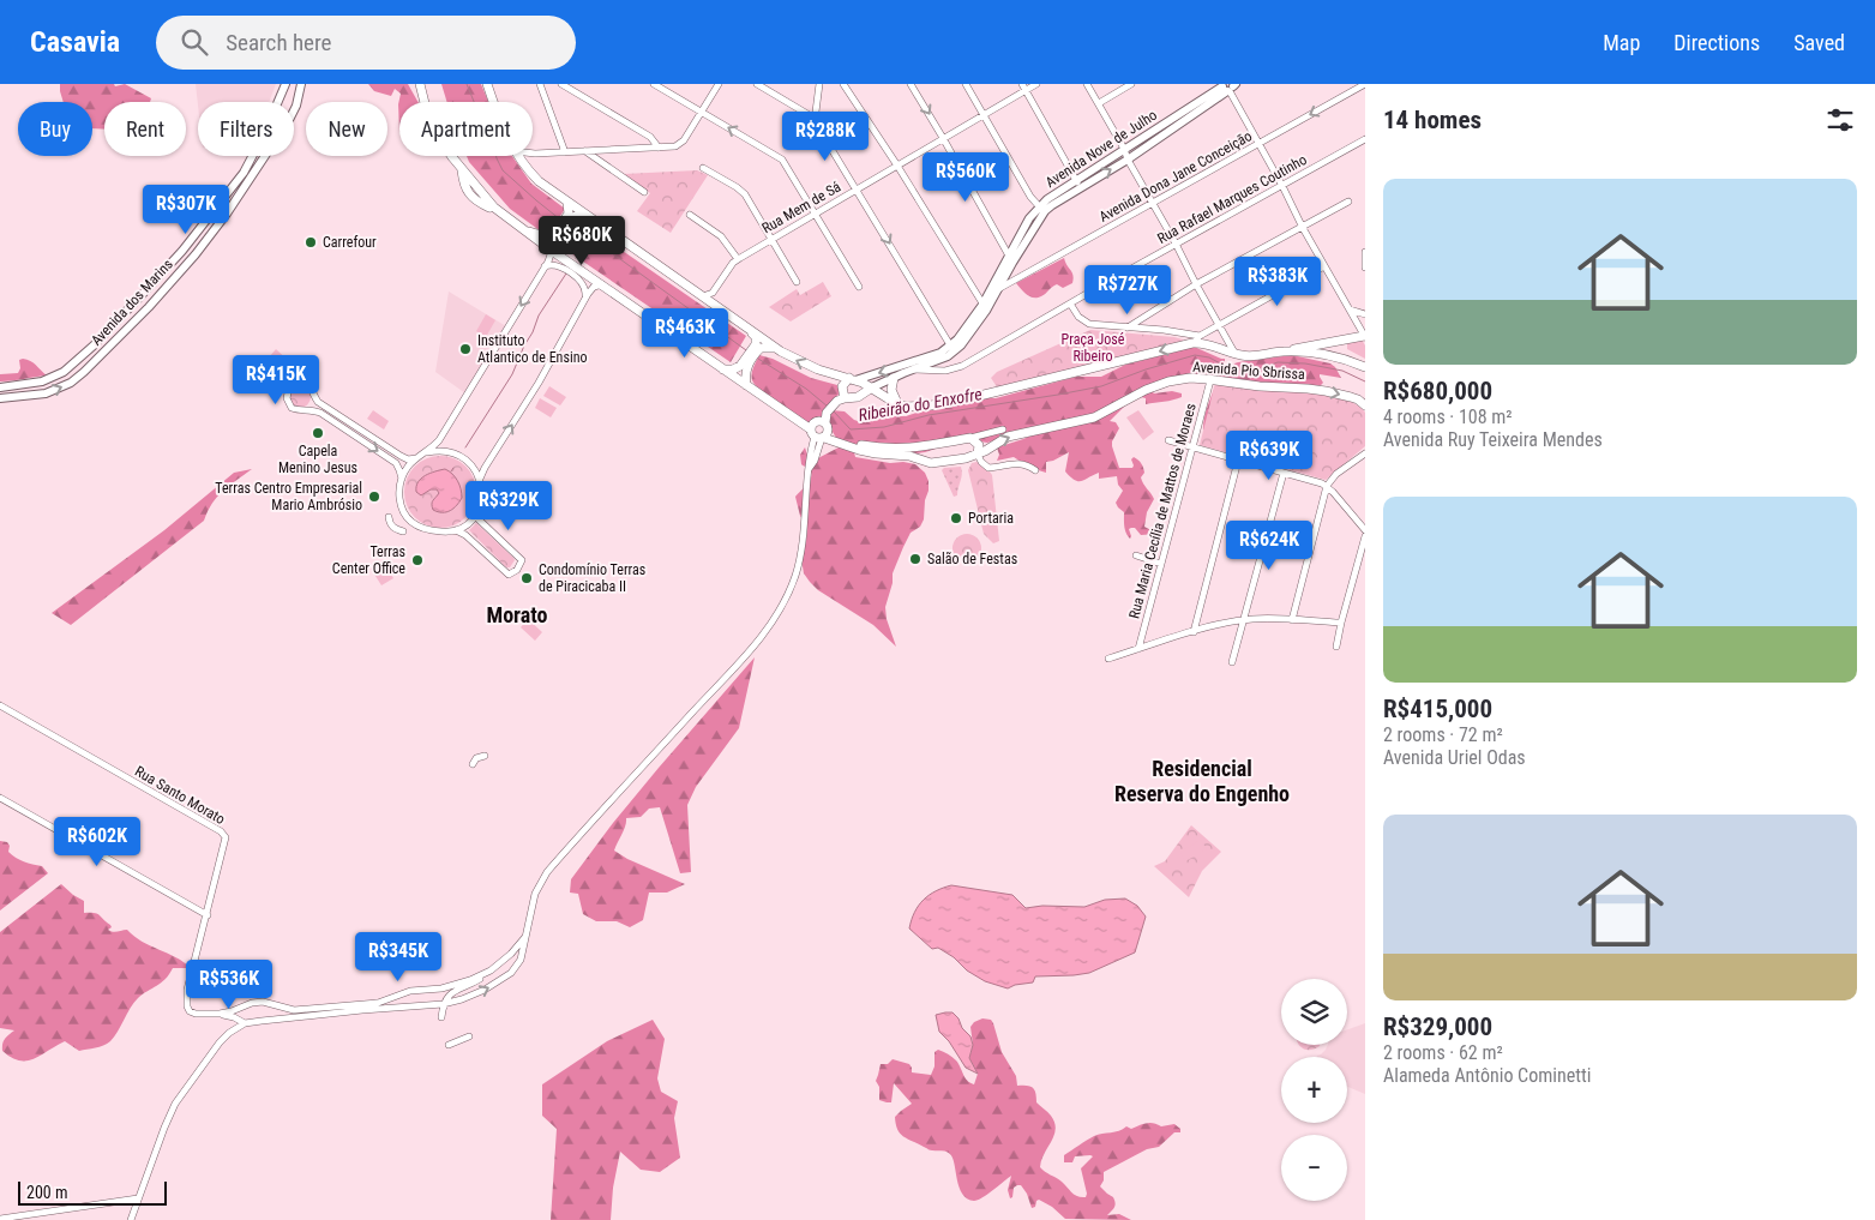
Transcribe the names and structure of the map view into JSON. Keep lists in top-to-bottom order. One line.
{"streets":{"main road":["Avenida Pio Sbrissa"],"street":["Avenida Nove de Julho","Avenida Dona Jane Conceição","Rua Rafael Marques Coutinho","Rua Mem de Sá","Avenida dos Marins","Rua Maria Cecília de Mattos de Moraes","Rua Santo Morato"]},"crossings":[["Avenida Nove de Julho","Avenida Dona Jane Conceição"],["Avenida Nove de Julho","Rua Rafael Marques Coutinho"],["Avenida Pio Sbrissa","Rua Maria Cecília de Mattos de Moraes"]],"districts":["Morato","Residencial Reserva do Engenho"],"water":["Ribeirão do Enxofre"],"parks":["Praça José Ribeiro"],"places":["Carrefour","Instituto Atlantico de Ensino","Capela Menino Jesus","Terras Centro Empresarial Mario Ambrósio","Portaria","Salão de Festas","Terras Center Office","Condomínio Terras de Piracicaba II"],"scale_bar":"200 m","page":{"header":"Casavia","search":"Search here","nav":["Map","Directions","Saved"],"heading":"14 homes","chip":["Buy","Rent","Filters","New","Apartment"],"price":["R$288K","R$560K","R$307K","R$680K","R$383K","R$727K","R$463K","R$415K","R$639K","R$329K","R$624K","R$602K","R$345K","R$536K"],"list":[{"name":"R$680,000","note":"4 rooms · 108 m² · Avenida Ruy Teixeira Mendes"},{"name":"R$415,000","note":"2 rooms · 72 m² · Avenida Uriel Odas"},{"name":"R$329,000","note":"2 rooms · 62 m² · Alameda Antônio Cominetti"}],"map_buttons":["+","−"],"scale":"200 m"}}
